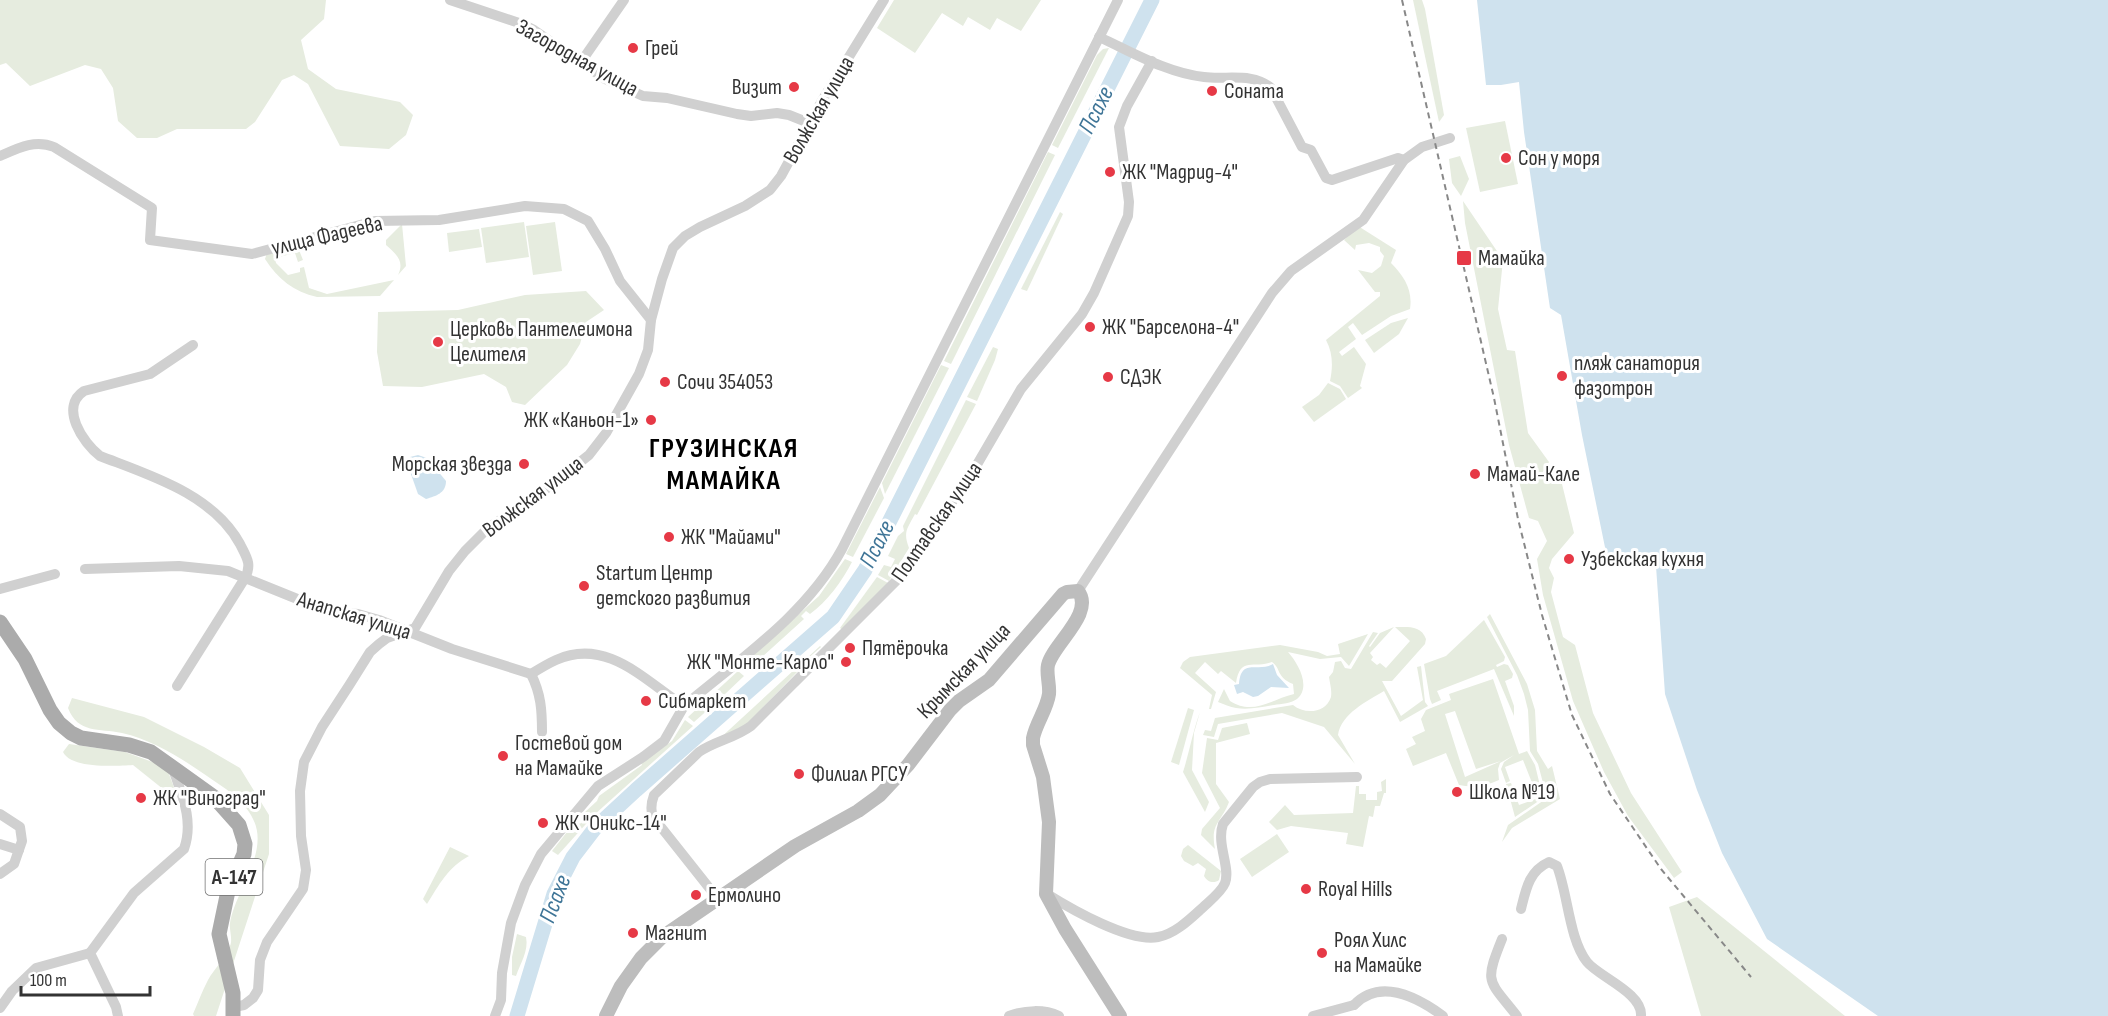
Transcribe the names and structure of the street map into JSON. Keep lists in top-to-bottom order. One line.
{"streets":{"main road":["А-147"],"street":["Загородная улица","Волжская улица","улица Фадеева","Полтавская улица","Анапская улица","Крымская улица"]},"crossings":[["Загородная улица","Волжская улица"],["Волжская улица","улица Фадеева"],["Волжская улица","Анапская улица"],["Волжская улица","А-147"],["Полтавская улица","Крымская улица"]],"districts":["ГРУЗИНСКАЯ МАМАЙКА"],"water":["Псахе"],"places":{"other":["Грей","Визит","Соната","Сон у моря","ЖК \"Мадрид-4\"","ЖК \"Барселона-4\"","Церковь Пантелеимона Целителя","пляж санатория фазотрон","СДЭК","Сочи 354053","ЖК «Каньон-1»","Морская звезда","Мамай-Кале","ЖК \"Майами\"","Узбекская кухня","Startum Центр детского развития","Пятёрочка","ЖК \"Монте-Карло\"","Сибмаркет","Гостевой дом на Мамайке","Филиал РГСУ","Школа №19","ЖК \"Виноград\"","ЖК \"Оникс-14\"","Royal Hills","Ермолино","Магнит","Роял Хилс на Мамайке"],"transit":["Мамайка"]},"scale_bar":"100 m"}
